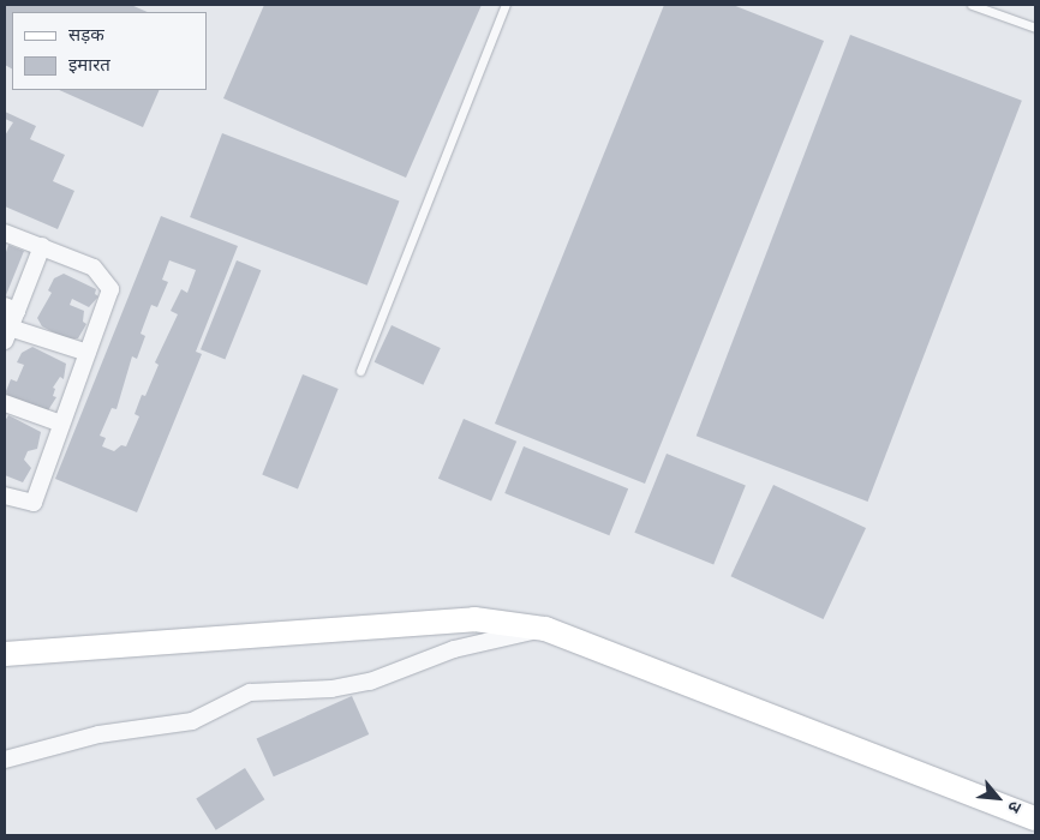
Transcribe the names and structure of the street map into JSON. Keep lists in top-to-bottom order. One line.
{"legend":["सड़क","इमारत"],"north":"bottom right"}
